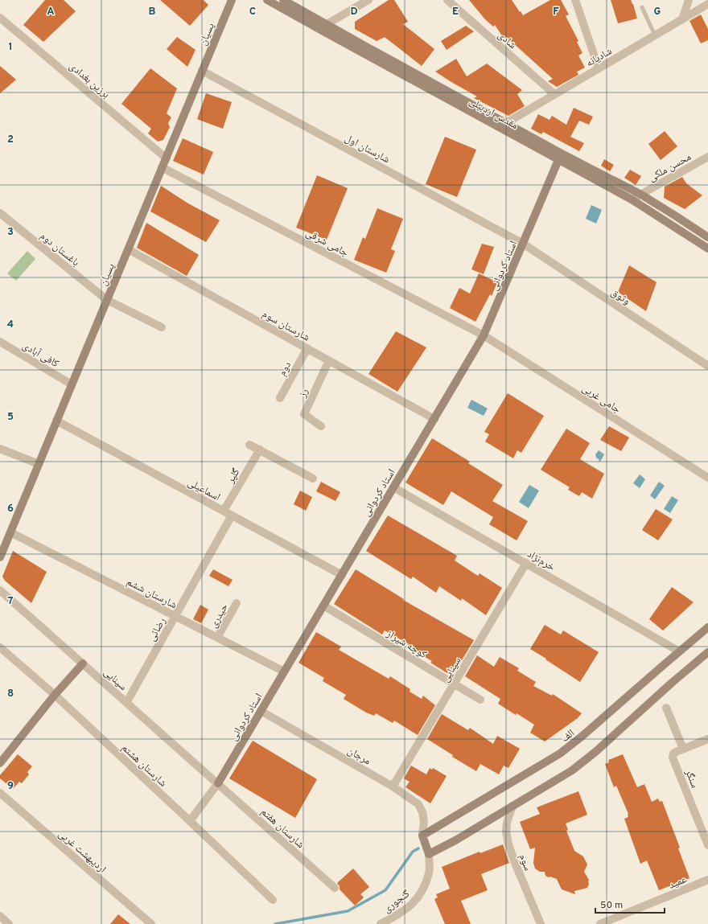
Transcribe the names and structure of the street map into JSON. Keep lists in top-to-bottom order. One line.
{"streets":{"main road":["پسیان","مقدس اردبیلی","استاد کردوانی","الف"],"street":["شادی","شادیانه","برزین بغدادی","شارستان اول","محسن ملکی","جامی شرقی","باغستان دوم","وثوق","شارستان سوم","کافی آبادی","دوم","رز","جامی غربی","گلپر","اسماعیلی","خرم‌نژاد","شارستان ششم","حیدری","رضائی","کوچه شیراز","سینایی","مرجان","شارستان هشتم","سنگر","شارستان هفتم","اردیبهشت غربی","سوم","عمید","گنجوری"]},"crossings":[["پسیان","برزین بغدادی"],["پسیان","شارستان اول"],["پسیان","جامی شرقی"],["پسیان","باغستان دوم"],["پسیان","شارستان سوم"],["پسیان","کافی آبادی"],["پسیان","اسماعیلی"],["پسیان","شارستان ششم"],["شادی","شادیانه"],["شادیانه","مقدس اردبیلی"],["مقدس اردبیلی","محسن ملکی"],["مقدس اردبیلی","استاد کردوانی"],["شارستان اول","استاد کردوانی"],["شارستان اول","وثوق"],["جامی شرقی","استاد کردوانی"],["جامی شرقی","جامی غربی"],["استاد کردوانی","وثوق"],["استاد کردوانی","شارستان سوم"],["استاد کردوانی","جامی غربی"],["استاد کردوانی","اسماعیلی"],["استاد کردوانی","خرم‌نژاد"],["استاد کردوانی","شارستان ششم"],["استاد کردوانی","کوچه شیراز"],["استاد کردوانی","سینایی"],["استاد کردوانی","مرجان"],["استاد کردوانی","شارستان هشتم"],["استاد کردوانی","شارستان هفتم"],["شارستان سوم","دوم"],["شارستان سوم","رز"],["گلپر","اسماعیلی"],["اسماعیلی","رضائی"],["خرم‌نژاد","سینایی"],["خرم‌نژاد","الف"],["شارستان ششم","حیدری"],["شارستان ششم","رضائی"],["رضائی","سینایی"],["کوچه شیراز","سینایی"],["سینایی","مرجان"],["سینایی","شارستان هفتم"],["الف","مرجان"]],"scale_bar":"50 m","grid":{"columns":["A","B","C","D","E","F","G"],"rows":["1","2","3","4","5","6","7","8","9"]}}
